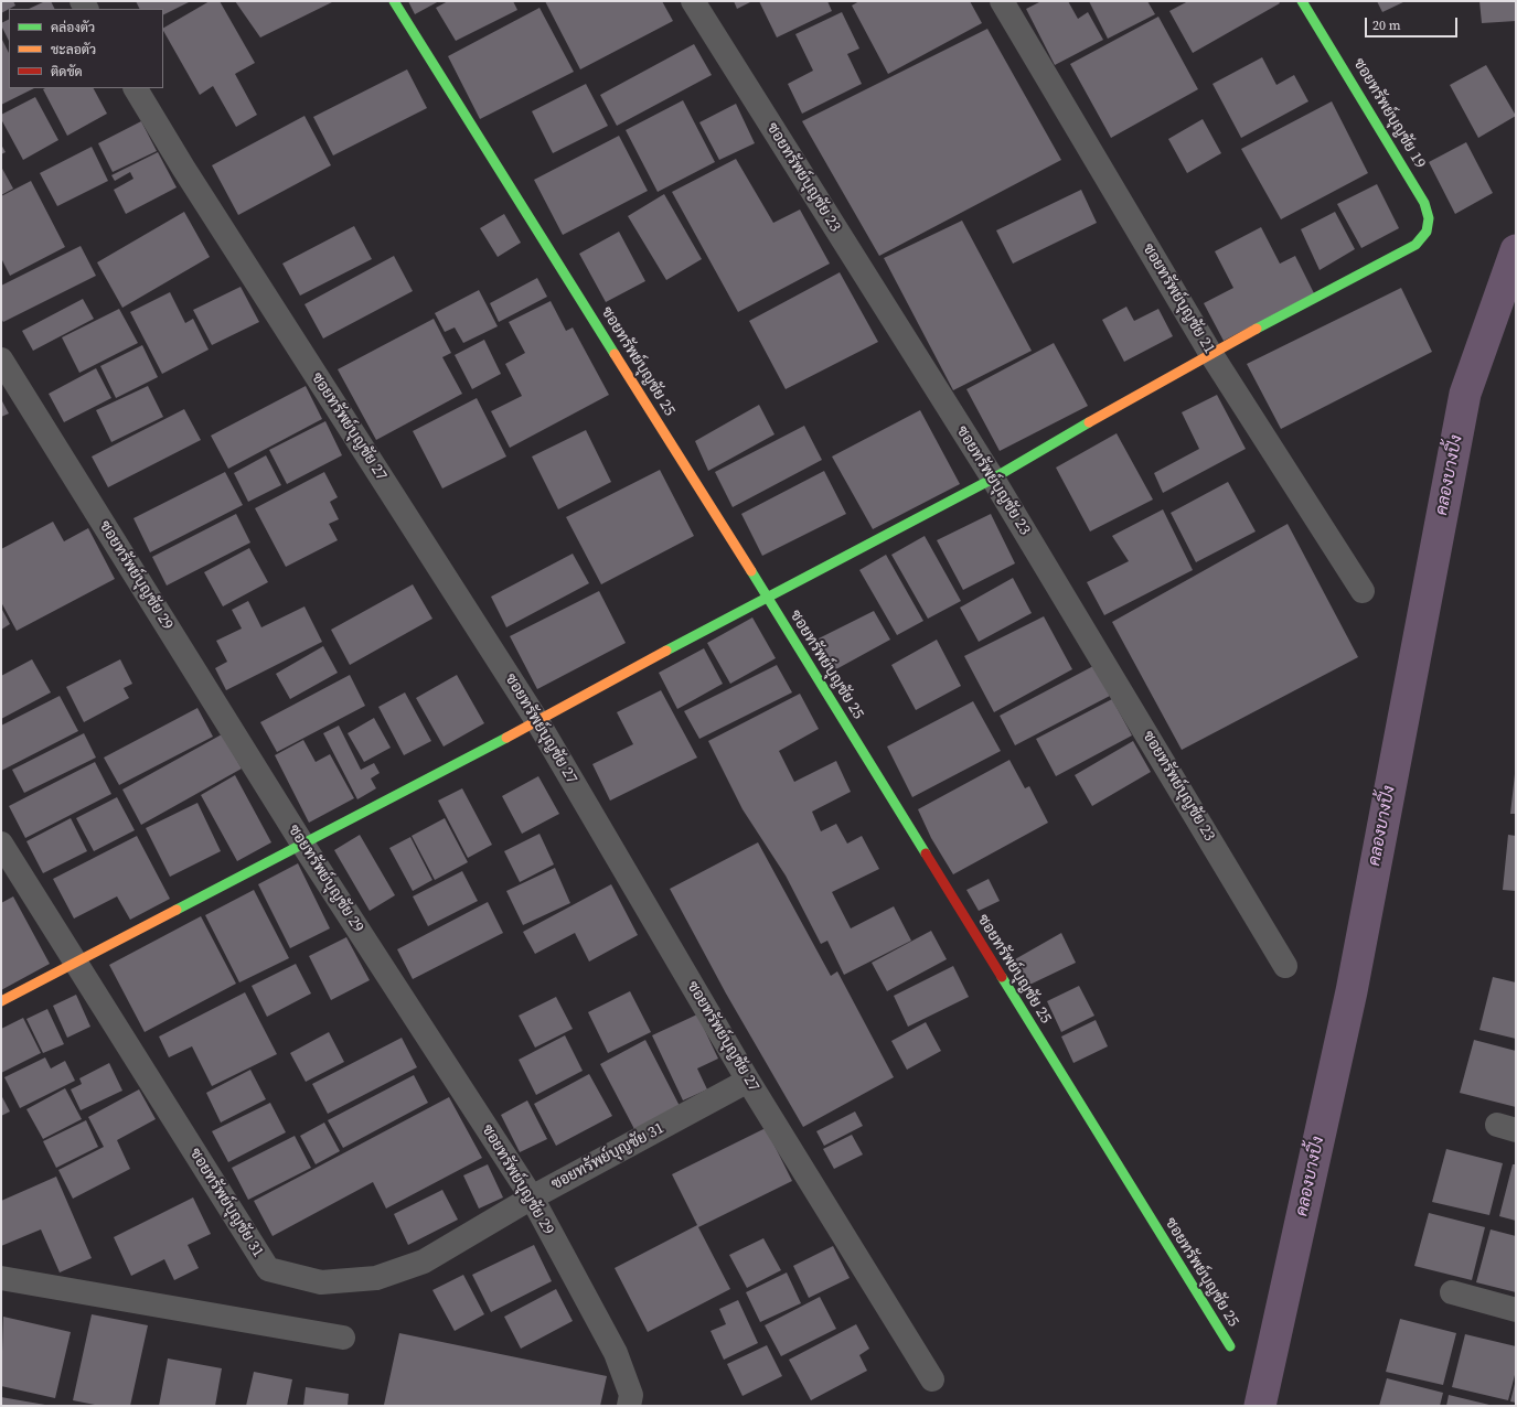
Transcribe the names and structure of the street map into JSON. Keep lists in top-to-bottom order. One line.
{"streets":{"street":["ซอยทรัพย์บุญชัย 19","ซอยทรัพย์บุญชัย 23","ซอยทรัพย์บุญชัย 21","ซอยทรัพย์บุญชัย 25","ซอยทรัพย์บุญชัย 27","ซอยทรัพย์บุญชัย 29","ซอยทรัพย์บุญชัย 31"]},"crossings":[["ซอยทรัพย์บุญชัย 19","ซอยทรัพย์บุญชัย 21"],["ซอยทรัพย์บุญชัย 27","ซอยทรัพย์บุญชัย 31"],["ซอยทรัพย์บุญชัย 29","ซอยทรัพย์บุญชัย 31"]],"water":["คลองบางปิ้ง"],"legend":["คล่องตัว","ชะลอตัว","ติดขัด"],"scale_bar":"20 m"}
